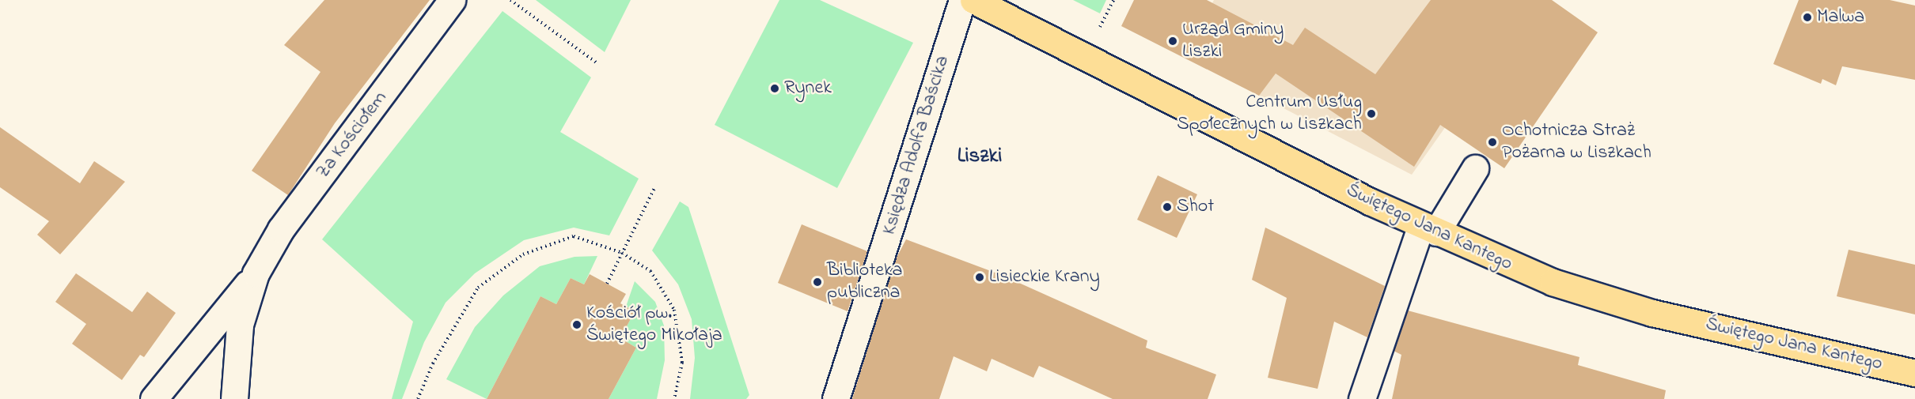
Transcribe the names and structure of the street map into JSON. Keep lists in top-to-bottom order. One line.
{"streets":{"main road":["Świętego Jana Kantego"],"street":["Za Kościołem","Księdza Adolfa Baścika"]},"districts":["Liszki"],"places":["Malwa","Urząd Gminy Liszki","Rynek","Centrum Usług Społecznych w Liszkach","Ochotnicza Straż Pożarna w Liszkach","Shot","Lisieckie Krany","Biblioteka publiczna","Kościół pw. Świętego Mikołaja"]}
